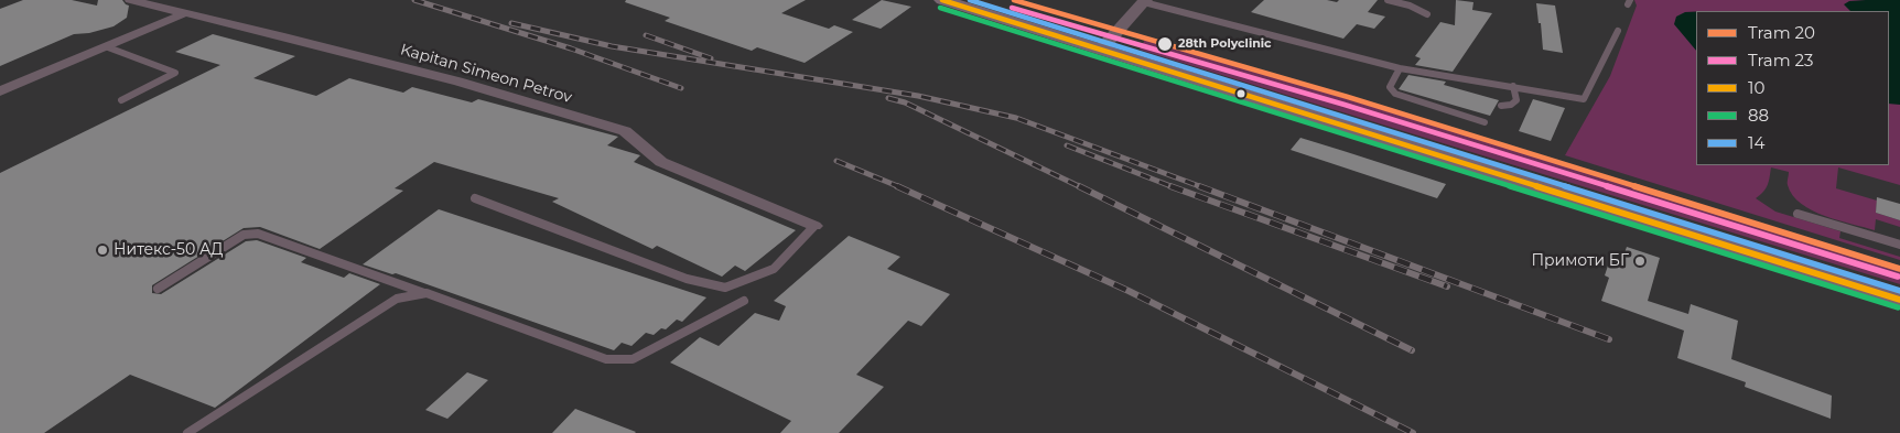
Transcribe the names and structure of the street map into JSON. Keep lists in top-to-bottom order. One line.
{"streets":{"street":["Kapitan Simeon Petrov"]},"places":["28th Polyclinic","Нитекс-50 АД","Примоти БГ"],"lines":["tram line 20","transit line 10","transit line 14","tram line 23","transit line 88"],"legend":["Tram 20","Tram 23","10","88","14"]}
